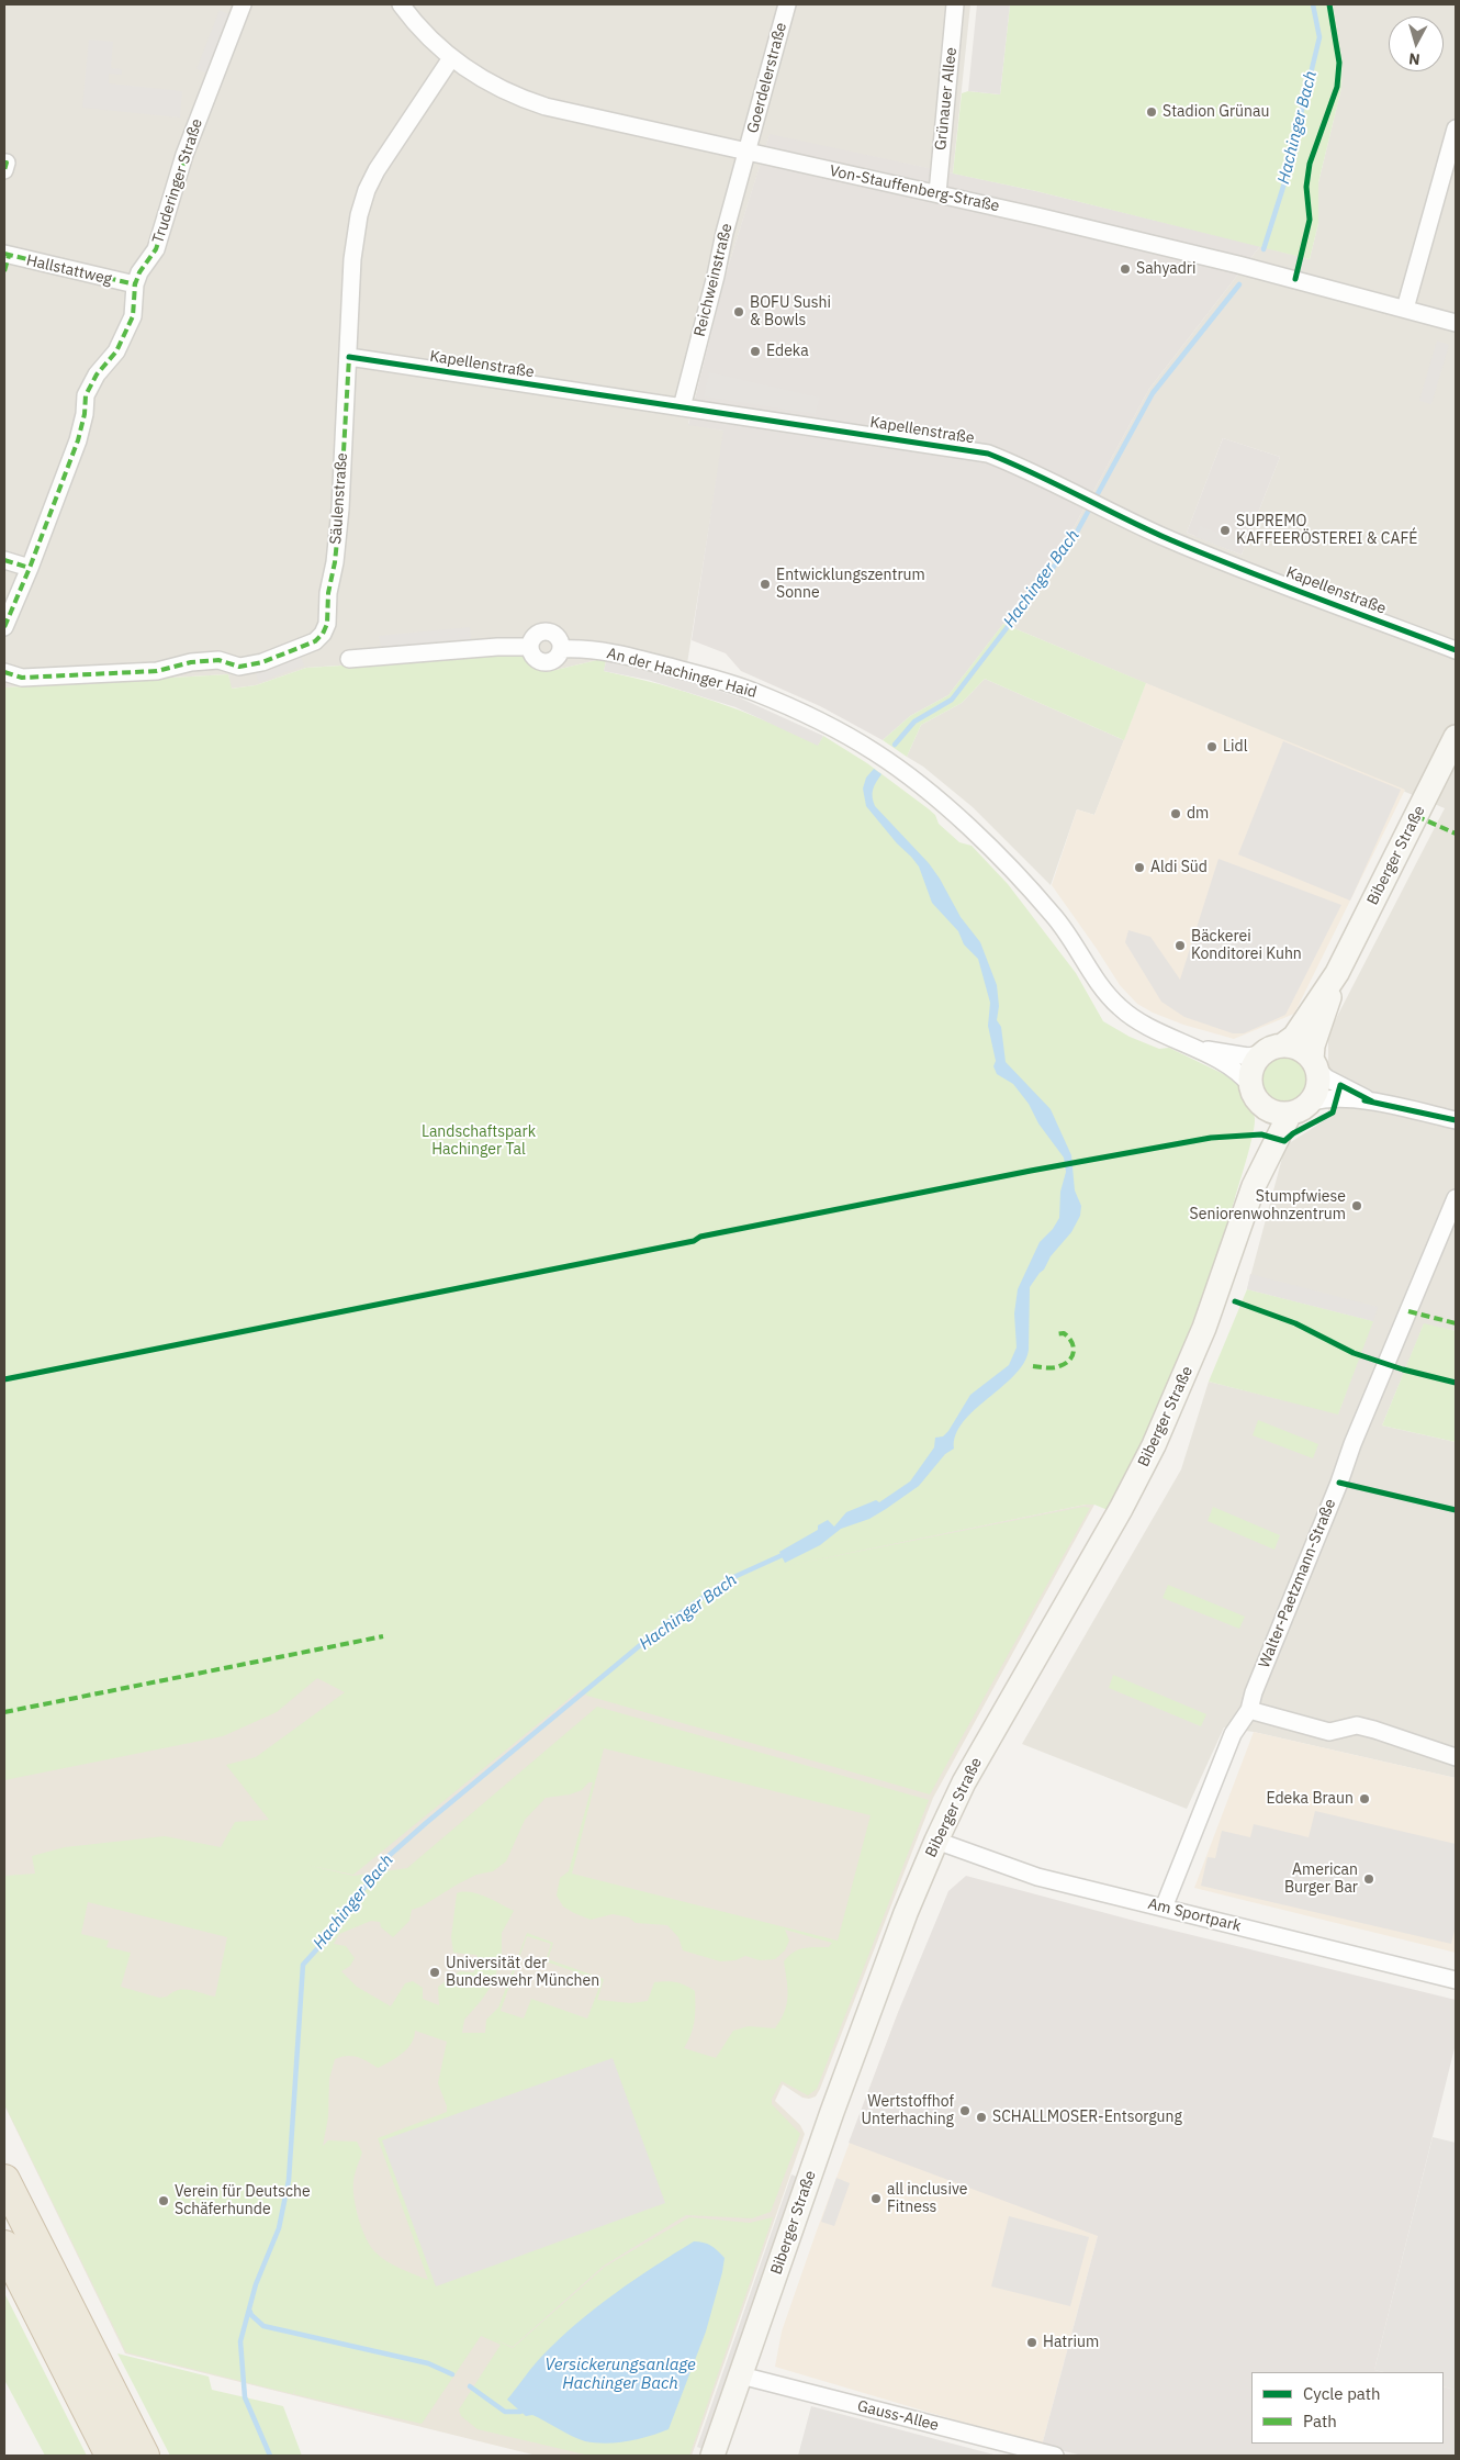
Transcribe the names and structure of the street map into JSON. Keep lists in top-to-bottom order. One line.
{"streets":{"main road":["Biberger Straße"],"street":["Goerdelerstraße","Grünauer Allee","Truderinger Straße","Von-Stauffenberg-Straße","Hallstattweg","Reichweinstraße","Kapellenstraße","Säulenstraße","An der Hachinger Haid","Walter-Paetzmann-Straße","Am Sportpark","Gauss-Allee"]},"crossings":[["Goerdelerstraße","Von-Stauffenberg-Straße"],["Goerdelerstraße","Reichweinstraße"],["Grünauer Allee","Von-Stauffenberg-Straße"],["Truderinger Straße","Hallstattweg"],["Von-Stauffenberg-Straße","Reichweinstraße"],["Von-Stauffenberg-Straße","Säulenstraße"],["Reichweinstraße","Kapellenstraße"],["Kapellenstraße","Säulenstraße"],["An der Hachinger Haid","Biberger Straße"],["Biberger Straße","Am Sportpark"],["Biberger Straße","Gauss-Allee"],["Walter-Paetzmann-Straße","Am Sportpark"]],"water":["Hachinger Bach","Versickerungsanlage Hachinger Bach"],"parks":["Landschaftspark Hachinger Tal"],"places":["Stadion Grünau","Sahyadri","BOFU Sushi & Bowls","Edeka","SUPREMO KAFFEERÖSTEREI & CAFÉ","Entwicklungszentrum Sonne","Lidl","dm","Aldi Süd","Bäckerei Konditorei Kuhn","Stumpfwiese Seniorenwohnzentrum","Edeka Braun","American Burger Bar","Universität der Bundeswehr München","Wertstoffhof Unterhaching","SCHALLMOSER-Entsorgung","all inclusive Fitness","Verein für Deutsche Schäferhunde","Hatrium"],"legend":["Cycle path","Path"],"north":"bottom"}
